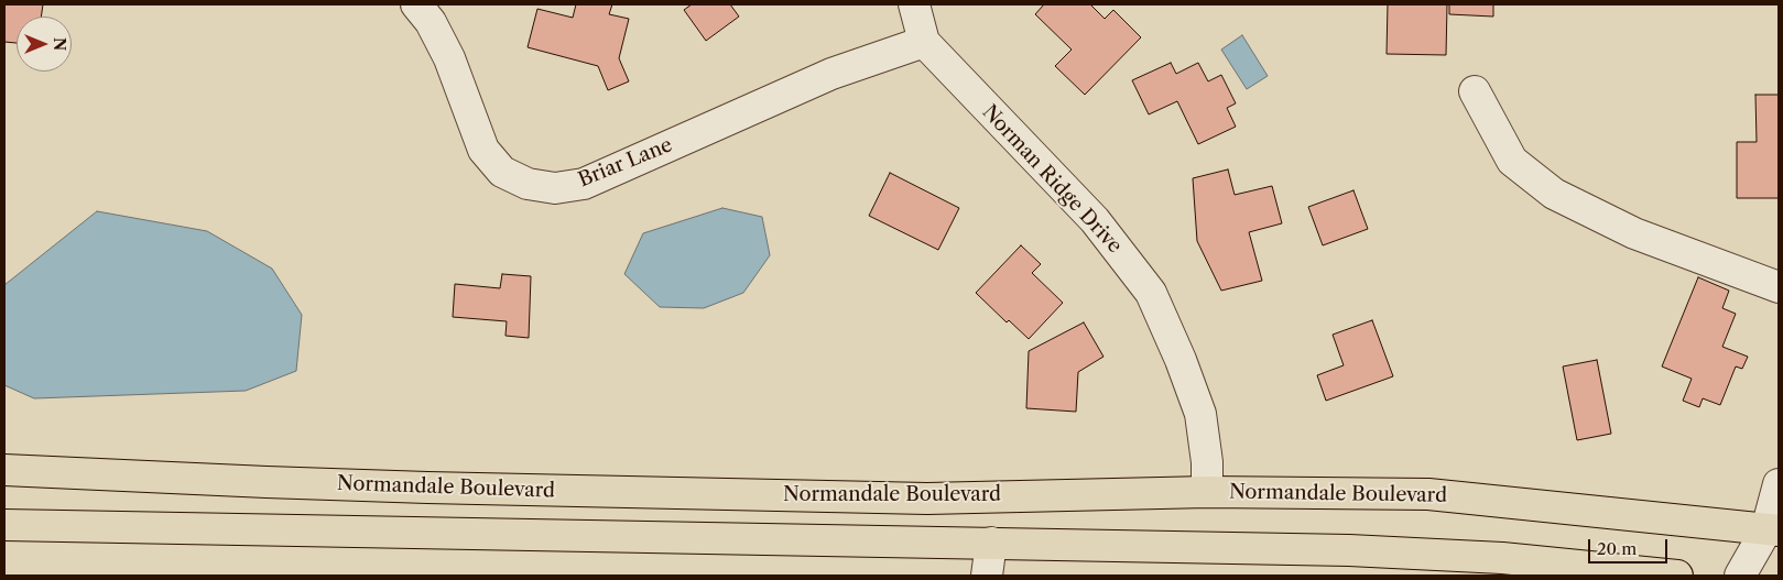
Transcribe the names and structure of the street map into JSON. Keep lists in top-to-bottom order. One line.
{"streets":{"main road":["Normandale Boulevard"],"street":["Briar Lane","Norman Ridge Drive"]},"crossings":[["Briar Lane","Norman Ridge Drive"],["Norman Ridge Drive","Normandale Boulevard"]],"scale_bar":"20 m","north":"right"}
